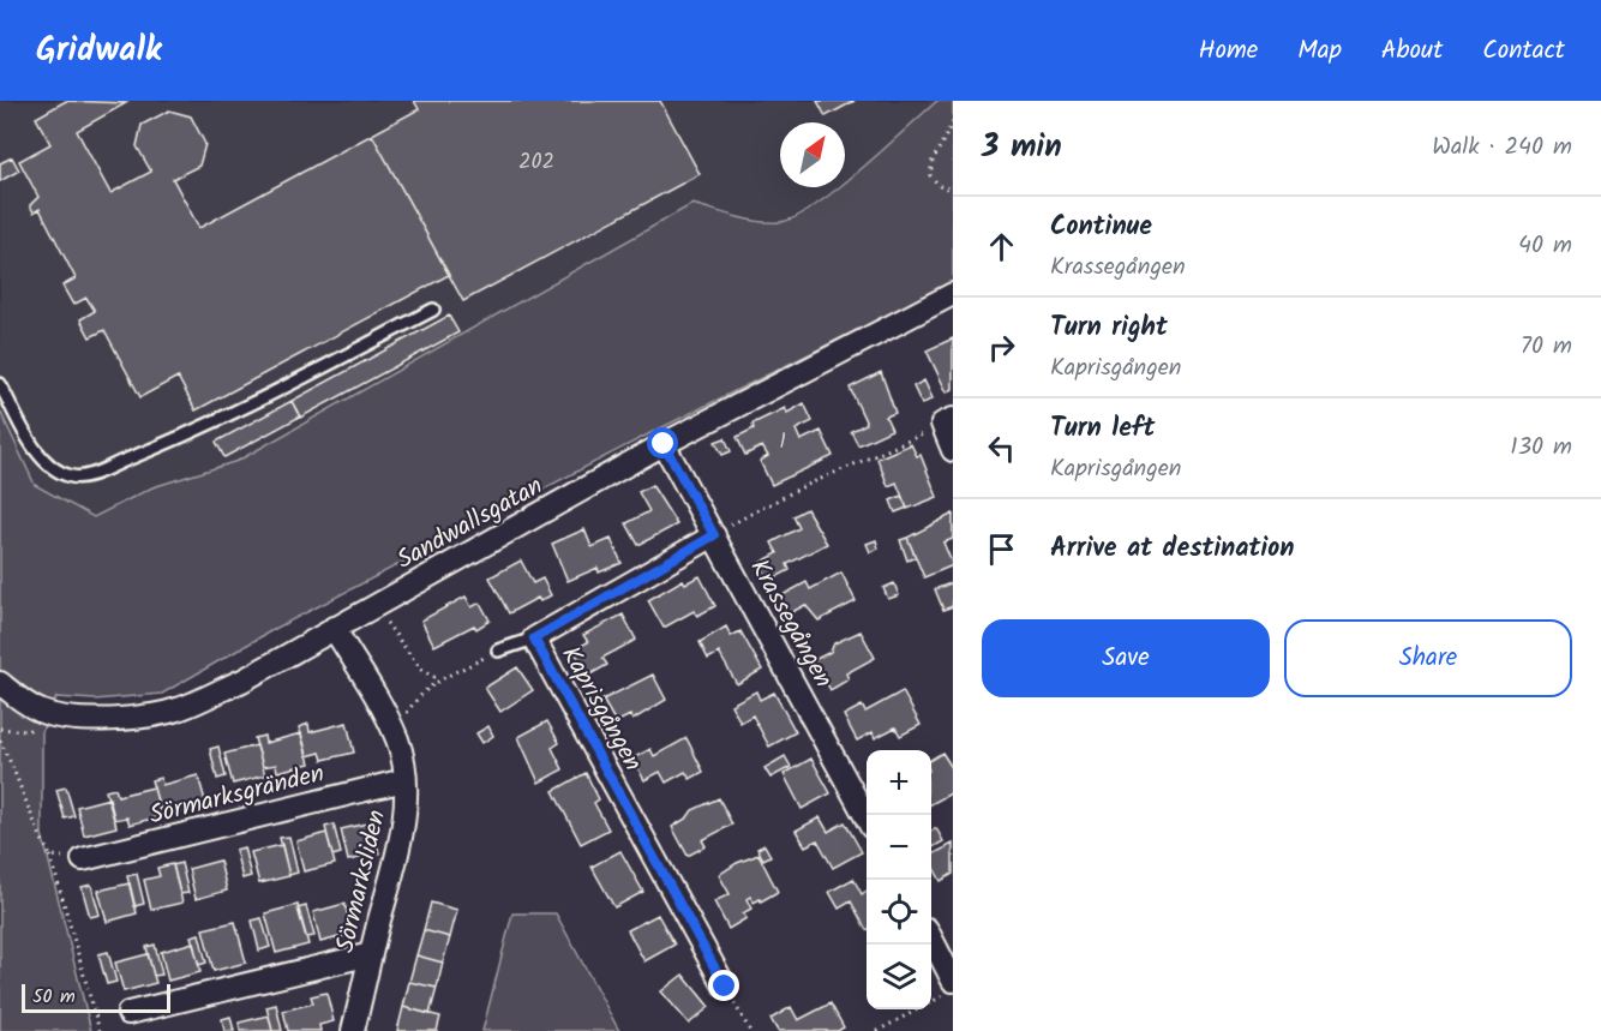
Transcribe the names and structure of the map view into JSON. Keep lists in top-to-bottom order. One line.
{"streets":{"street":["Sandwallsgatan","Krassegången","Kaprisgången","Sörmarksgränden","Sörmarksliden"]},"crossings":[["Sandwallsgatan","Krassegången"],["Sandwallsgatan","Sörmarksliden"],["Krassegången","Kaprisgången"],["Sörmarksgränden","Sörmarksliden"]],"house_numbers":["202","1"],"scale_bar":"50 m","north":"top right","page":{"header":"Gridwalk","nav":["Home","Map","About","Contact"],"heading":["3 min","Walk · 240 m"],"list":[["Continue","Krassegången","40 m"],["Turn right","Kaprisgången","70 m"],["Turn left","Kaprisgången","130 m"],"Arrive at destination"],"buttons":["Save","Share"],"map_buttons":["+","−"],"scale":"50 m"}}
